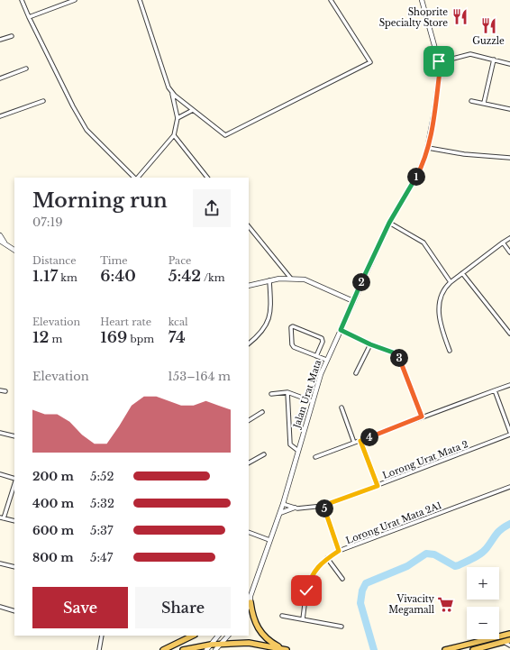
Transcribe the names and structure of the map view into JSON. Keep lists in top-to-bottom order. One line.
{"streets":{"street":["Jalan Urat Mata","Lorong Urat Mata 2","Lorong Urat Mata 2A1"]},"crossings":[["Jalan Urat Mata","Lorong Urat Mata 2"]],"places":{"restaurant":["Shoprite Specialty Store","Guzzle"],"supermarket":["Vivacity Megamall"]},"page":{"pins":["1","2","3","4","5"],"heading":["Morning run","07:19"],"stats":[["Distance","1.17 km"],["Time","6:40"],["Pace","5:42 /km"],["Elevation","12 m"],["Heart rate","169 bpm"],["kcal","74"]],"chart":["Elevation","153–164 m"],"list":[{"name":"200 m","note":"5:52"},{"name":"400 m","note":"5:32"},{"name":"600 m","note":"5:37"},{"name":"800 m","note":"5:47"}],"map_buttons":["+","−"],"buttons":["Save","Share"]}}
